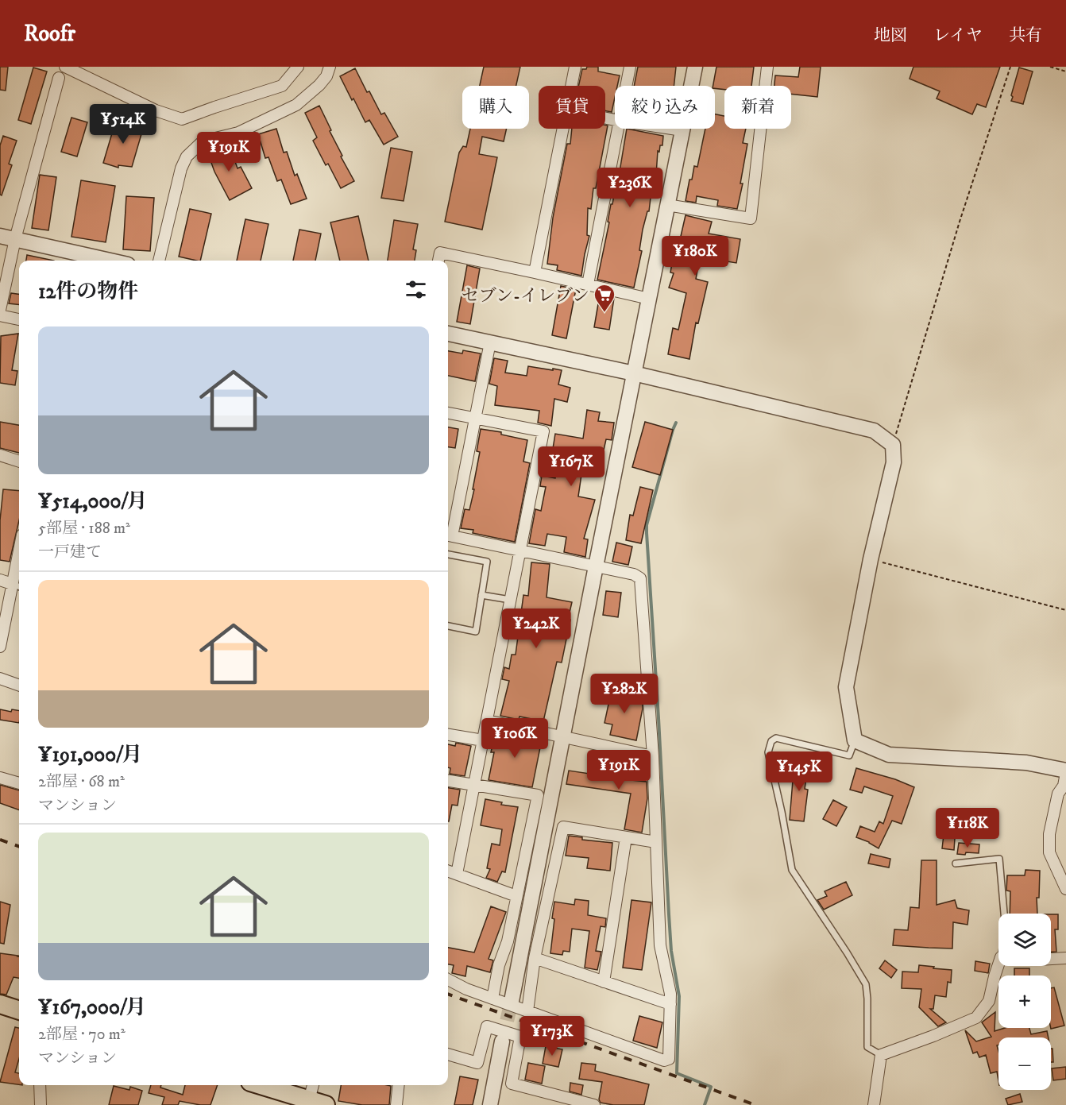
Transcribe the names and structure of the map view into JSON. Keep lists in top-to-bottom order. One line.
{"places":{"supermarket":["セブン-イレブン"]},"page":{"header":"Roofr","nav":["地図","レイヤ","共有"],"chip":["購入","賃貸","絞り込み","新着"],"price":["¥514K","¥191K","¥236K","¥180K","¥167K","¥242K","¥282K","¥106K","¥191K","¥145K","¥118K","¥173K"],"heading":"12件の物件","list":[{"name":"¥514,000/月","note":"5部屋 · 188 m² · 一戸建て"},{"name":"¥191,000/月","note":"2部屋 · 68 m² · マンション"},{"name":"¥167,000/月","note":"2部屋 · 70 m² · マンション"}],"map_buttons":["+","−"]}}
